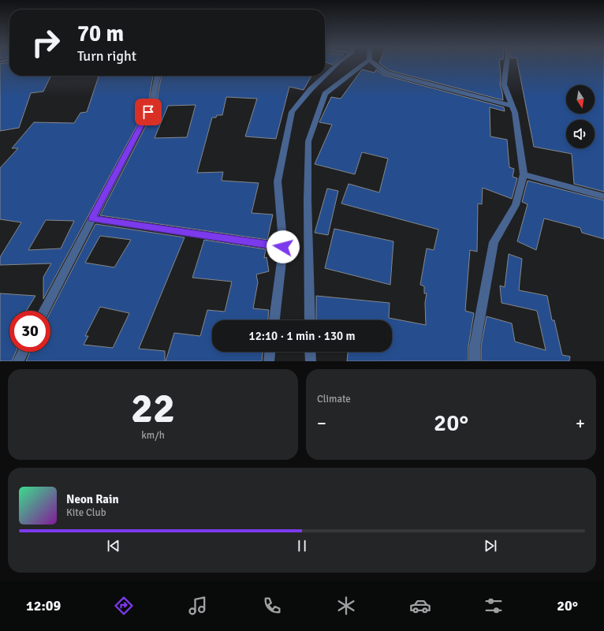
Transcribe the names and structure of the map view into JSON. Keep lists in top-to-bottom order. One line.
{"north":"bottom","page":{"turn":["70 m","Turn right"],"limit":"30","trip":"12:10 · 1 min · 130 m","tile":[["22","km/h"],"Climate"],"heat":["−","20°","+"],"song":["Neon Rain","Kite Club"],"tabs":["12:09","20°"]}}
